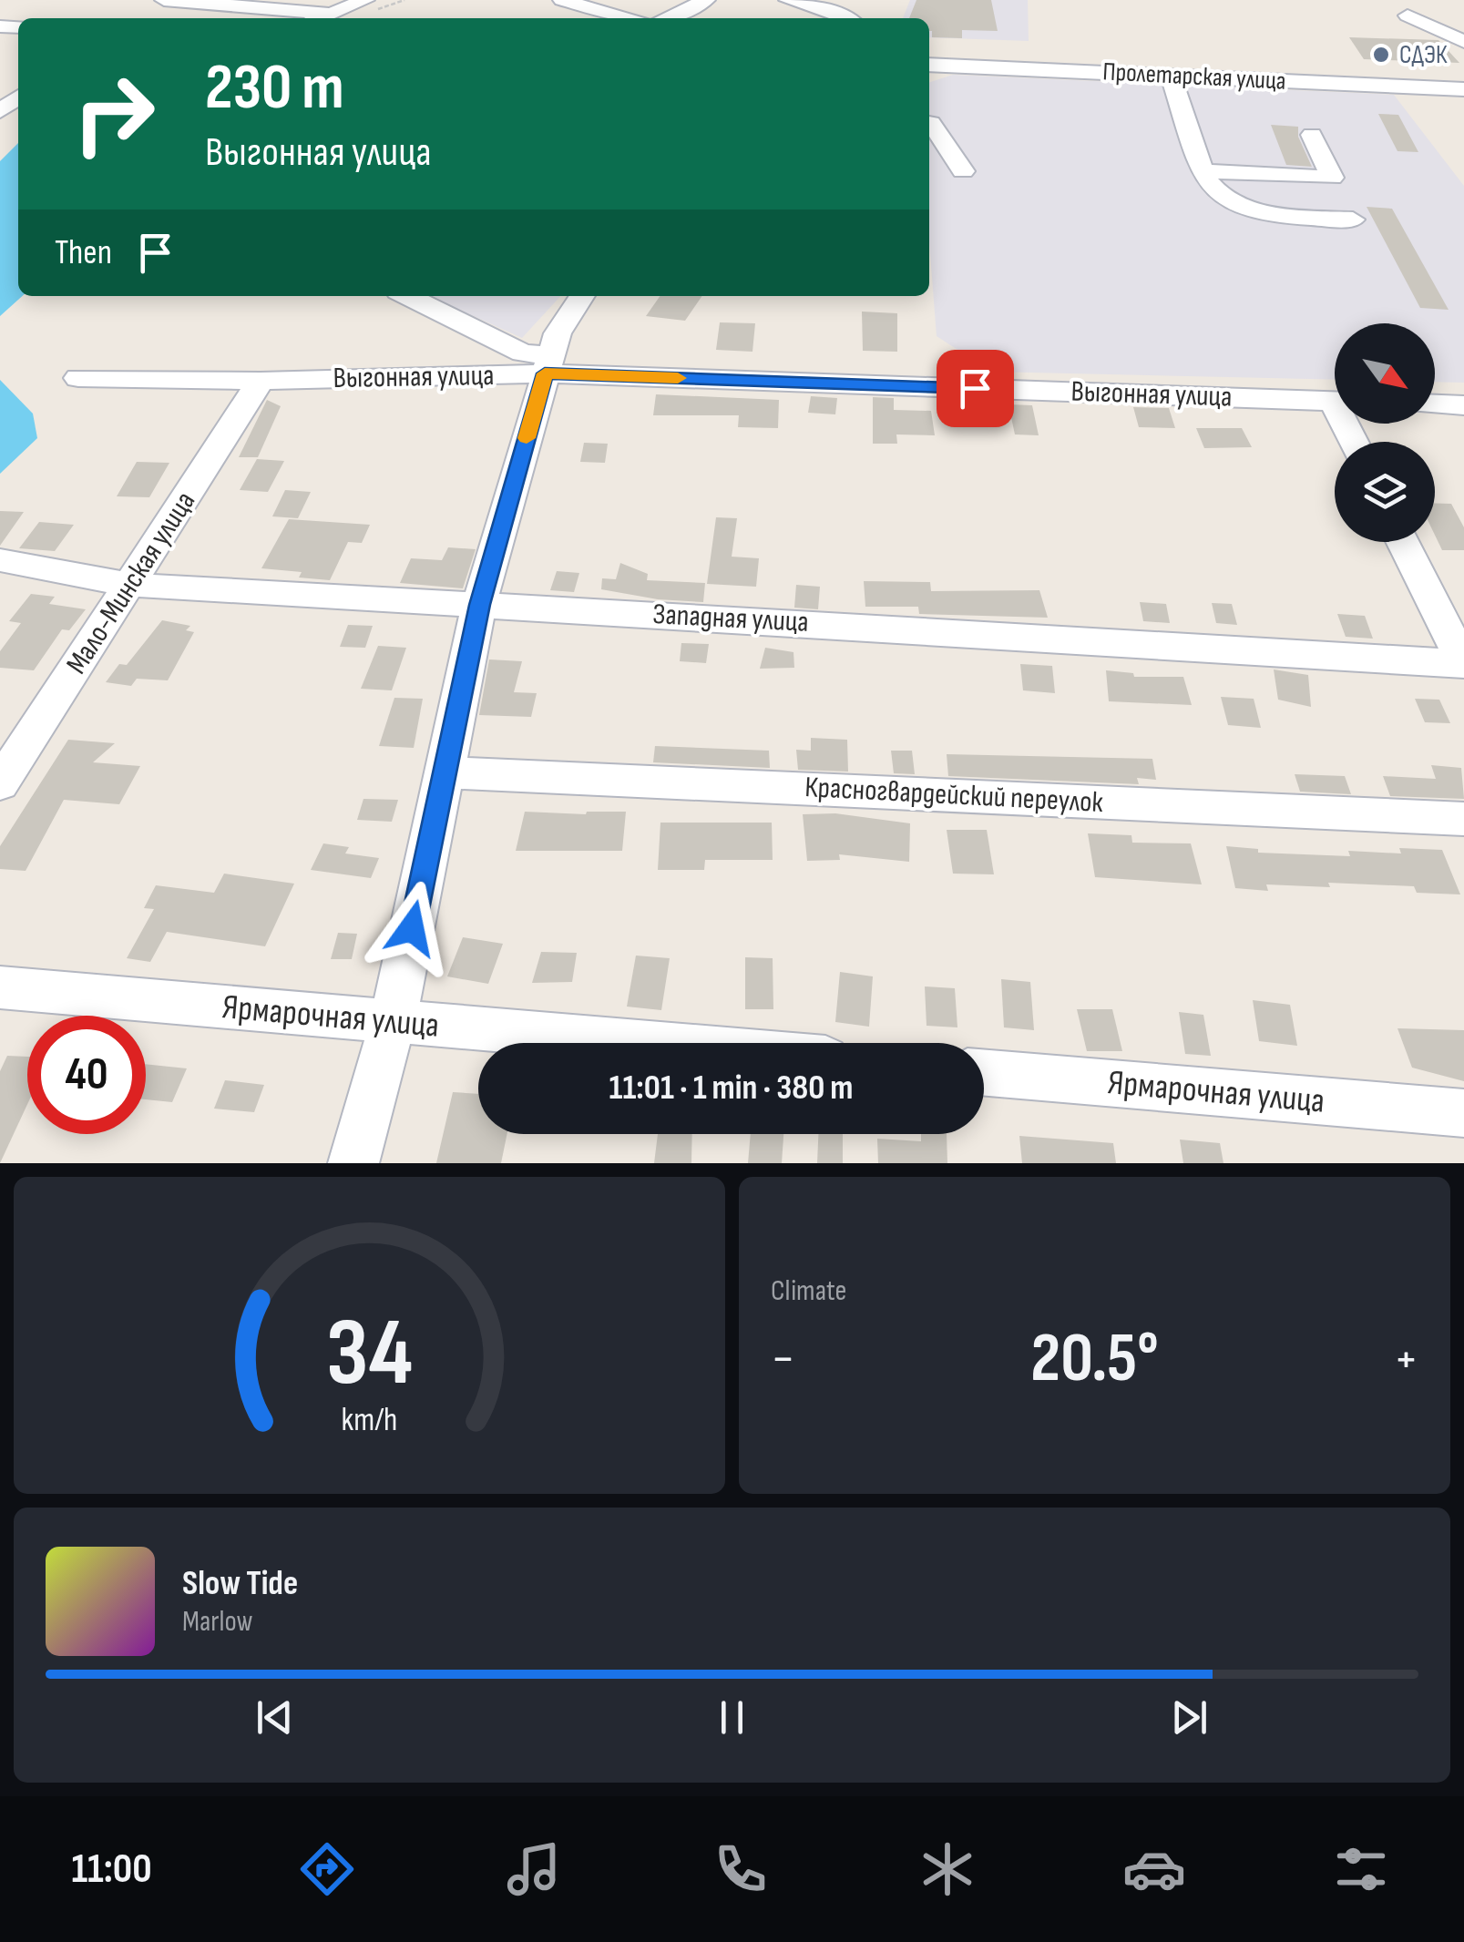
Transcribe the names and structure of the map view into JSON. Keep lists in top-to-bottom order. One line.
{"streets":{"street":["Пролетарская улица","Выгонная улица","Мало-Минская улица","Западная улица","Красногвардейский переулок","Ярмарочная улица"]},"crossings":[["Выгонная улица","Мало-Минская улица"],["Мало-Минская улица","Западная улица"]],"places":["СДЭК"],"north":"bottom right","page":{"turn":["230 m","Выгонная улица"],"then":"Then","limit":"40","trip":"11:01 · 1 min · 380 m","tile":"Climate","heat":["−","20.5°","+"],"song":["Slow Tide","Marlow"],"tabs":"11:00","gauge":["34","km/h"]}}
